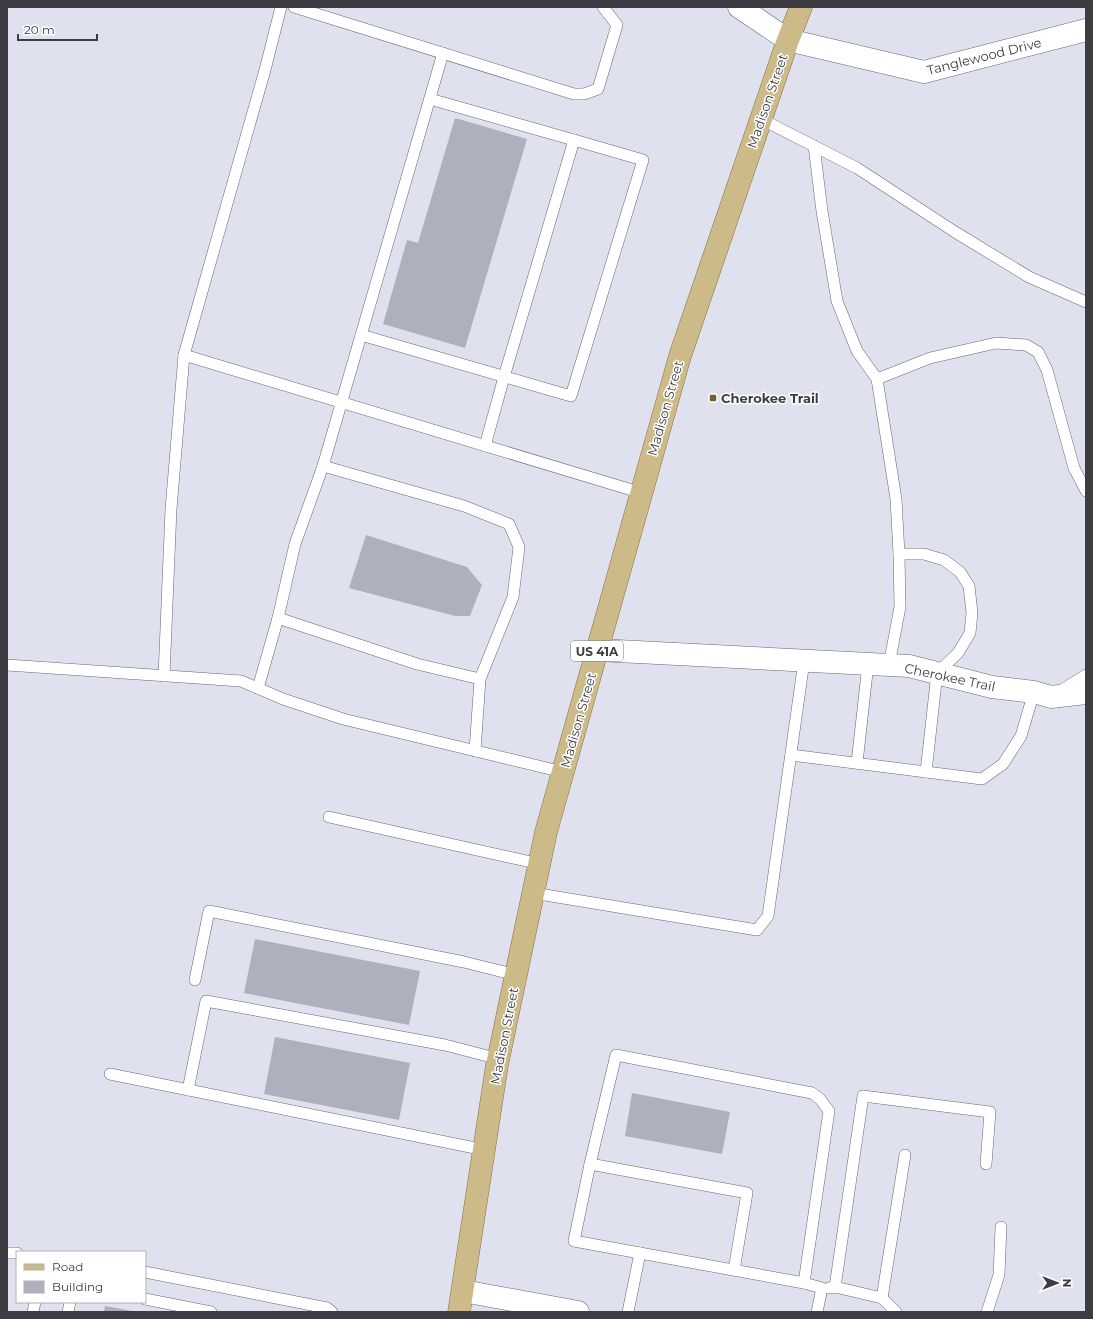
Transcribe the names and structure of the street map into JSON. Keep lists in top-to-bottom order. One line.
{"streets":{"main road":["Madison Street","US 41A"],"street":["Tanglewood Drive","Cherokee Trail"]},"crossings":[["Tanglewood Drive","Madison Street"],["Madison Street","Cherokee Trail"]],"places":{"transit":["Cherokee Trail"]},"legend":["Road","Building"],"scale_bar":"20 m","north":"right"}
